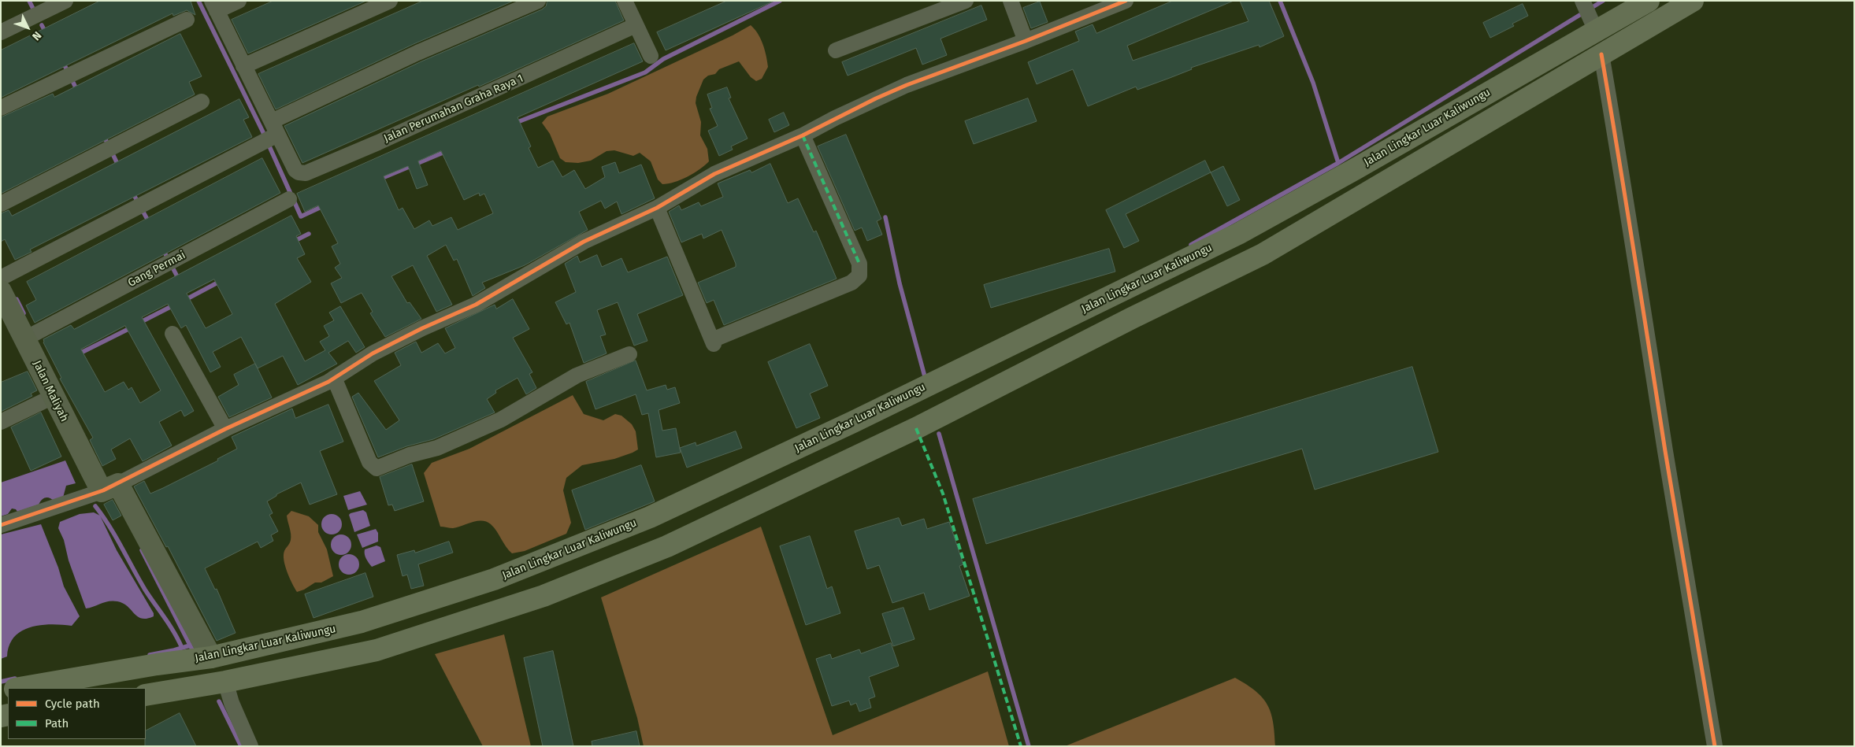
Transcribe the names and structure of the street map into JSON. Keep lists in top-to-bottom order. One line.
{"streets":{"highway":["Jalan Lingkar Luar Kaliwungu"],"street":["Jalan Perumahan Graha Raya 1","Gang Permai","Jalan Maliyah"]},"crossings":[["Jalan Lingkar Luar Kaliwungu","Jalan Maliyah"],["Gang Permai","Jalan Maliyah"]],"legend":["Cycle path","Path"],"north":"bottom right"}
